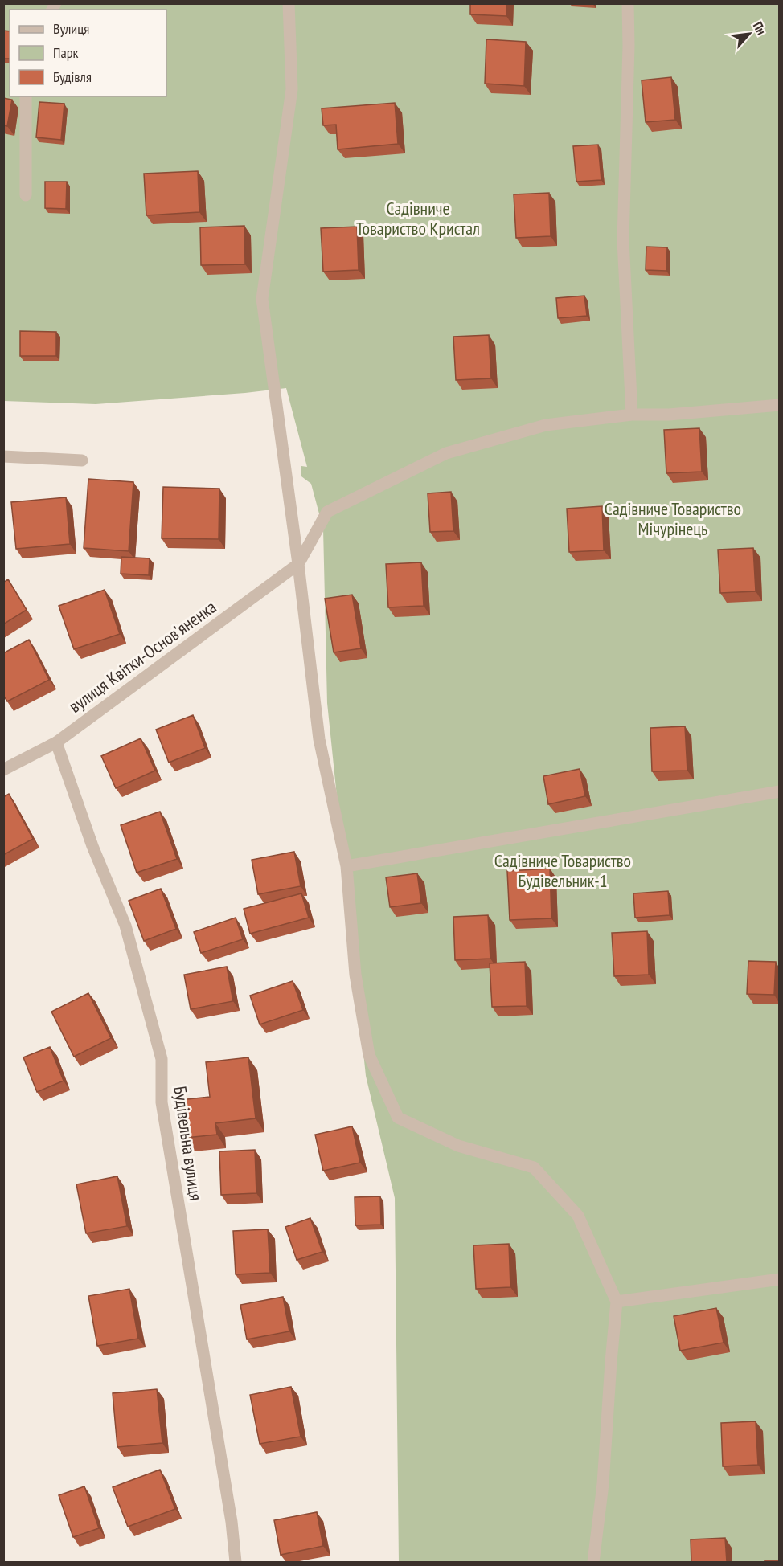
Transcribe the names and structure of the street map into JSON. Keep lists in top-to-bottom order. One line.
{"streets":{"street":["вулиця Квітки-Основʼяненка","Будівельна вулиця"]},"crossings":[["вулиця Квітки-Основʼяненка","Будівельна вулиця"]],"parks":["Садівниче Товариство Кристал","Садівниче Товариство Мічурінець","Садівниче Товариство Будівельник-1"],"legend":["Вулиця","Парк","Будівля"],"north":"top right"}
